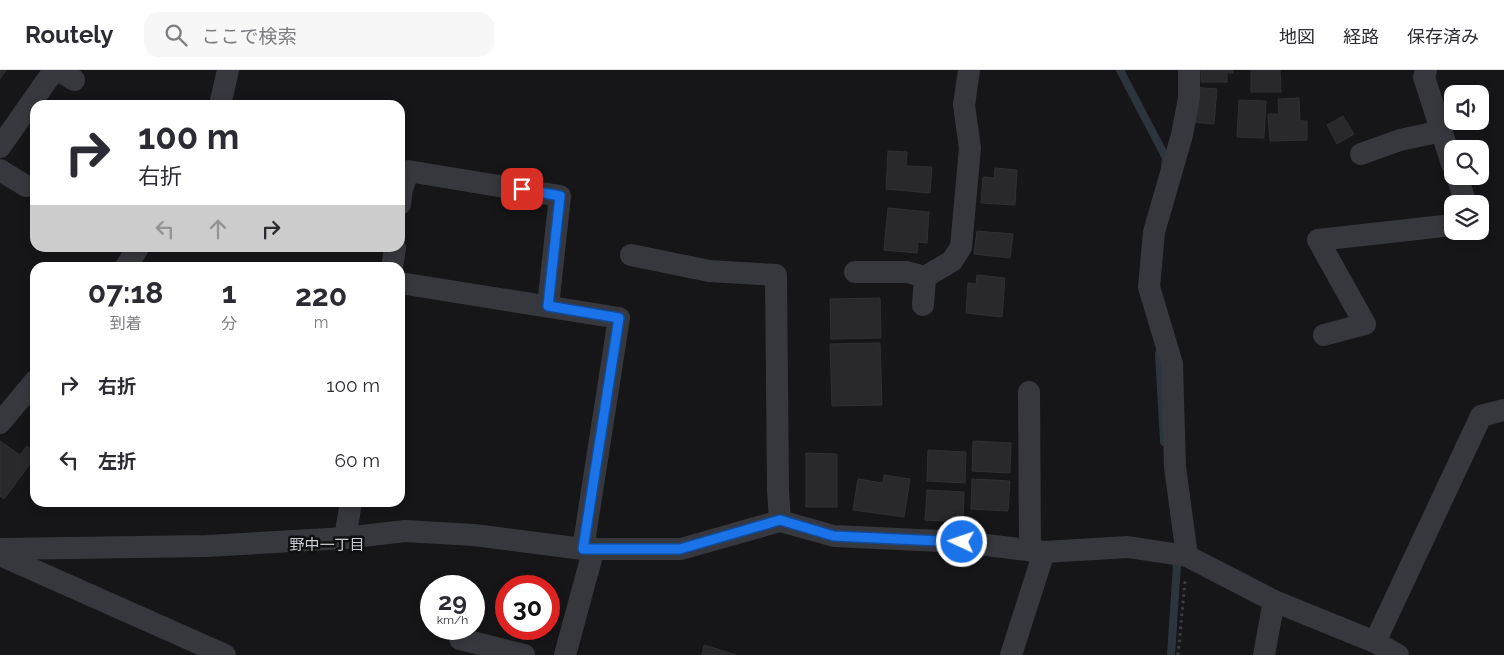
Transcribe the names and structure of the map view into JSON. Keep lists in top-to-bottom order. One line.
{"districts":["野中一丁目"],"page":{"header":"Routely","search":"ここで検索","nav":["地図","経路","保存済み"],"turn":["100 m","右折"],"eta":["07:18","到着","1","分","220","m"],"list":[{"name":"右折","value":"100 m"},{"name":"左折","value":"60 m"}],"speed":"29 km/h","limit":"30"}}
